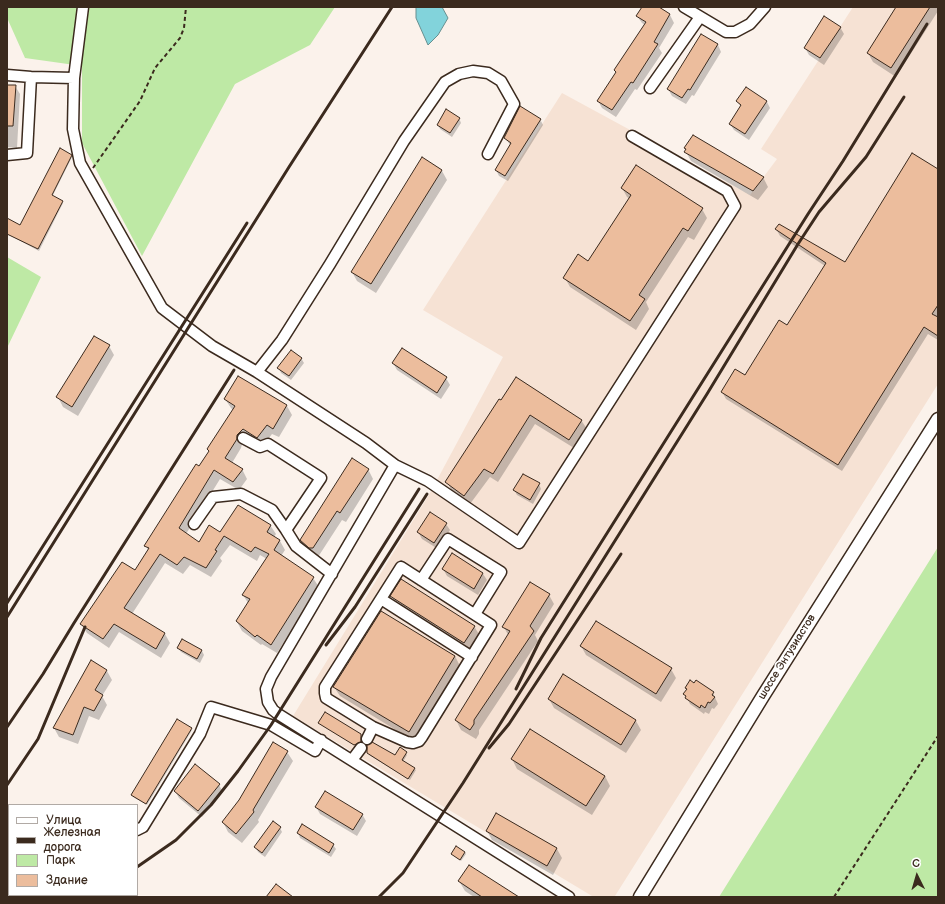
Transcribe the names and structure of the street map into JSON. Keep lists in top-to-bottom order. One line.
{"streets":{"main road":["шоссе Энтузиастов"]},"legend":["Улица","Железная дорога","Парк","Здание"],"north":"top"}
